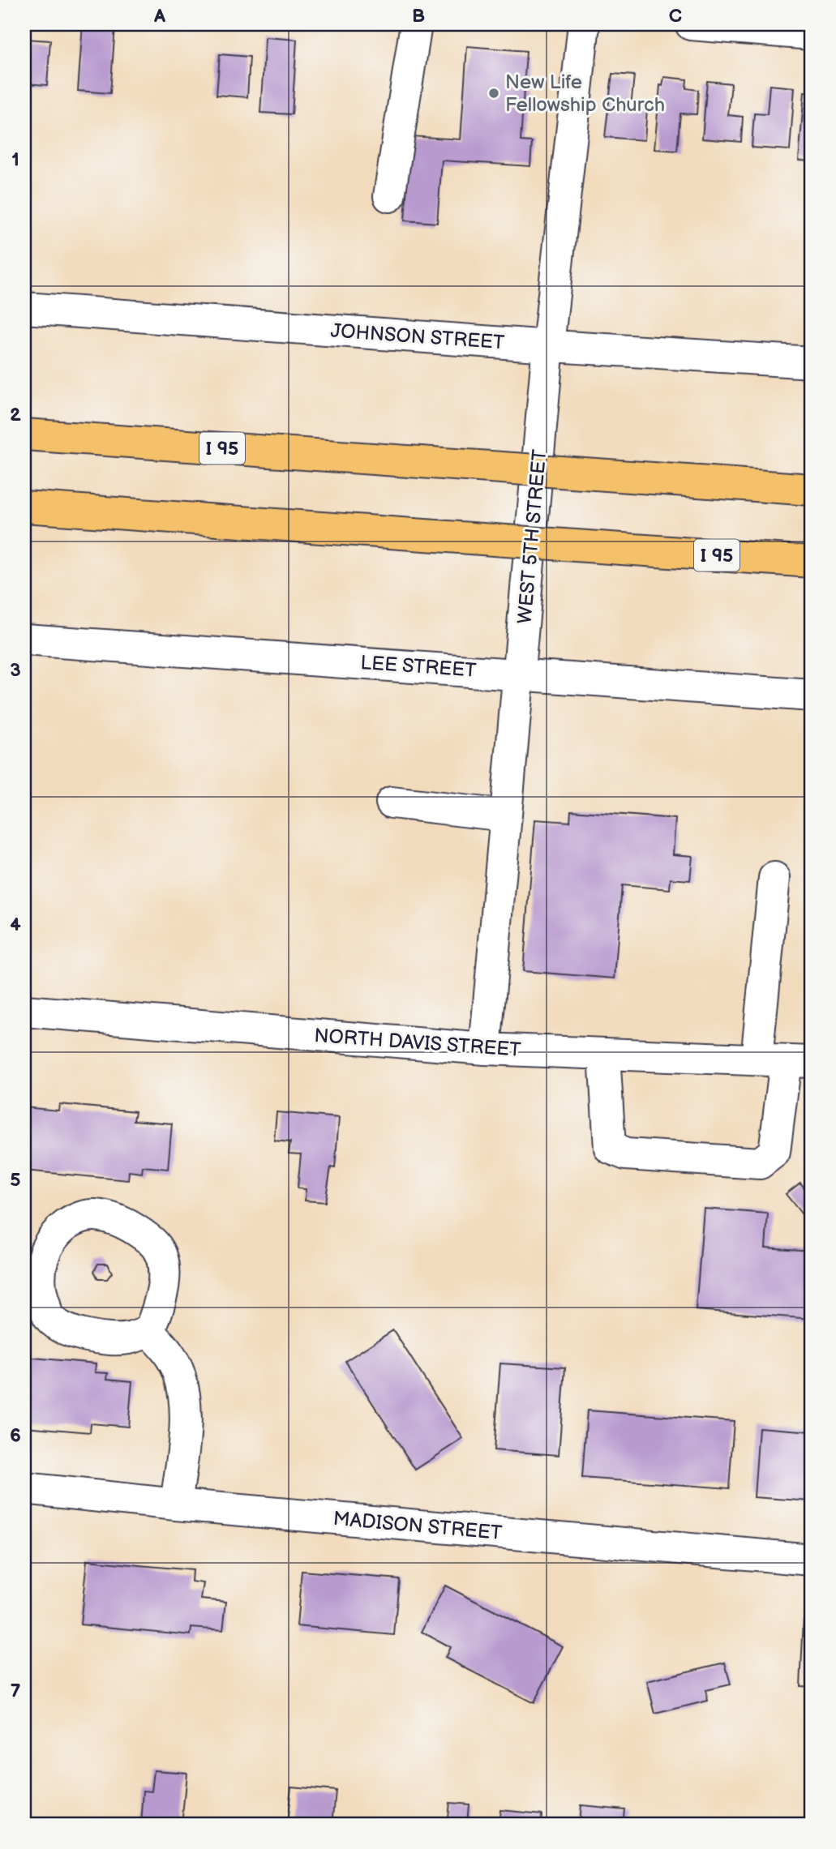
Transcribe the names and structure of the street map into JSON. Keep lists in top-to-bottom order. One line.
{"streets":{"highway":["I 95"],"street":["JOHNSON STREET","WEST 5TH STREET","LEE STREET","NORTH DAVIS STREET","MADISON STREET"]},"crossings":[["JOHNSON STREET","WEST 5TH STREET"],["WEST 5TH STREET","LEE STREET"],["WEST 5TH STREET","NORTH DAVIS STREET"]],"places":["New Life Fellowship Church"],"grid":{"columns":["A","B","C"],"rows":["1","2","3","4","5","6","7"]}}
